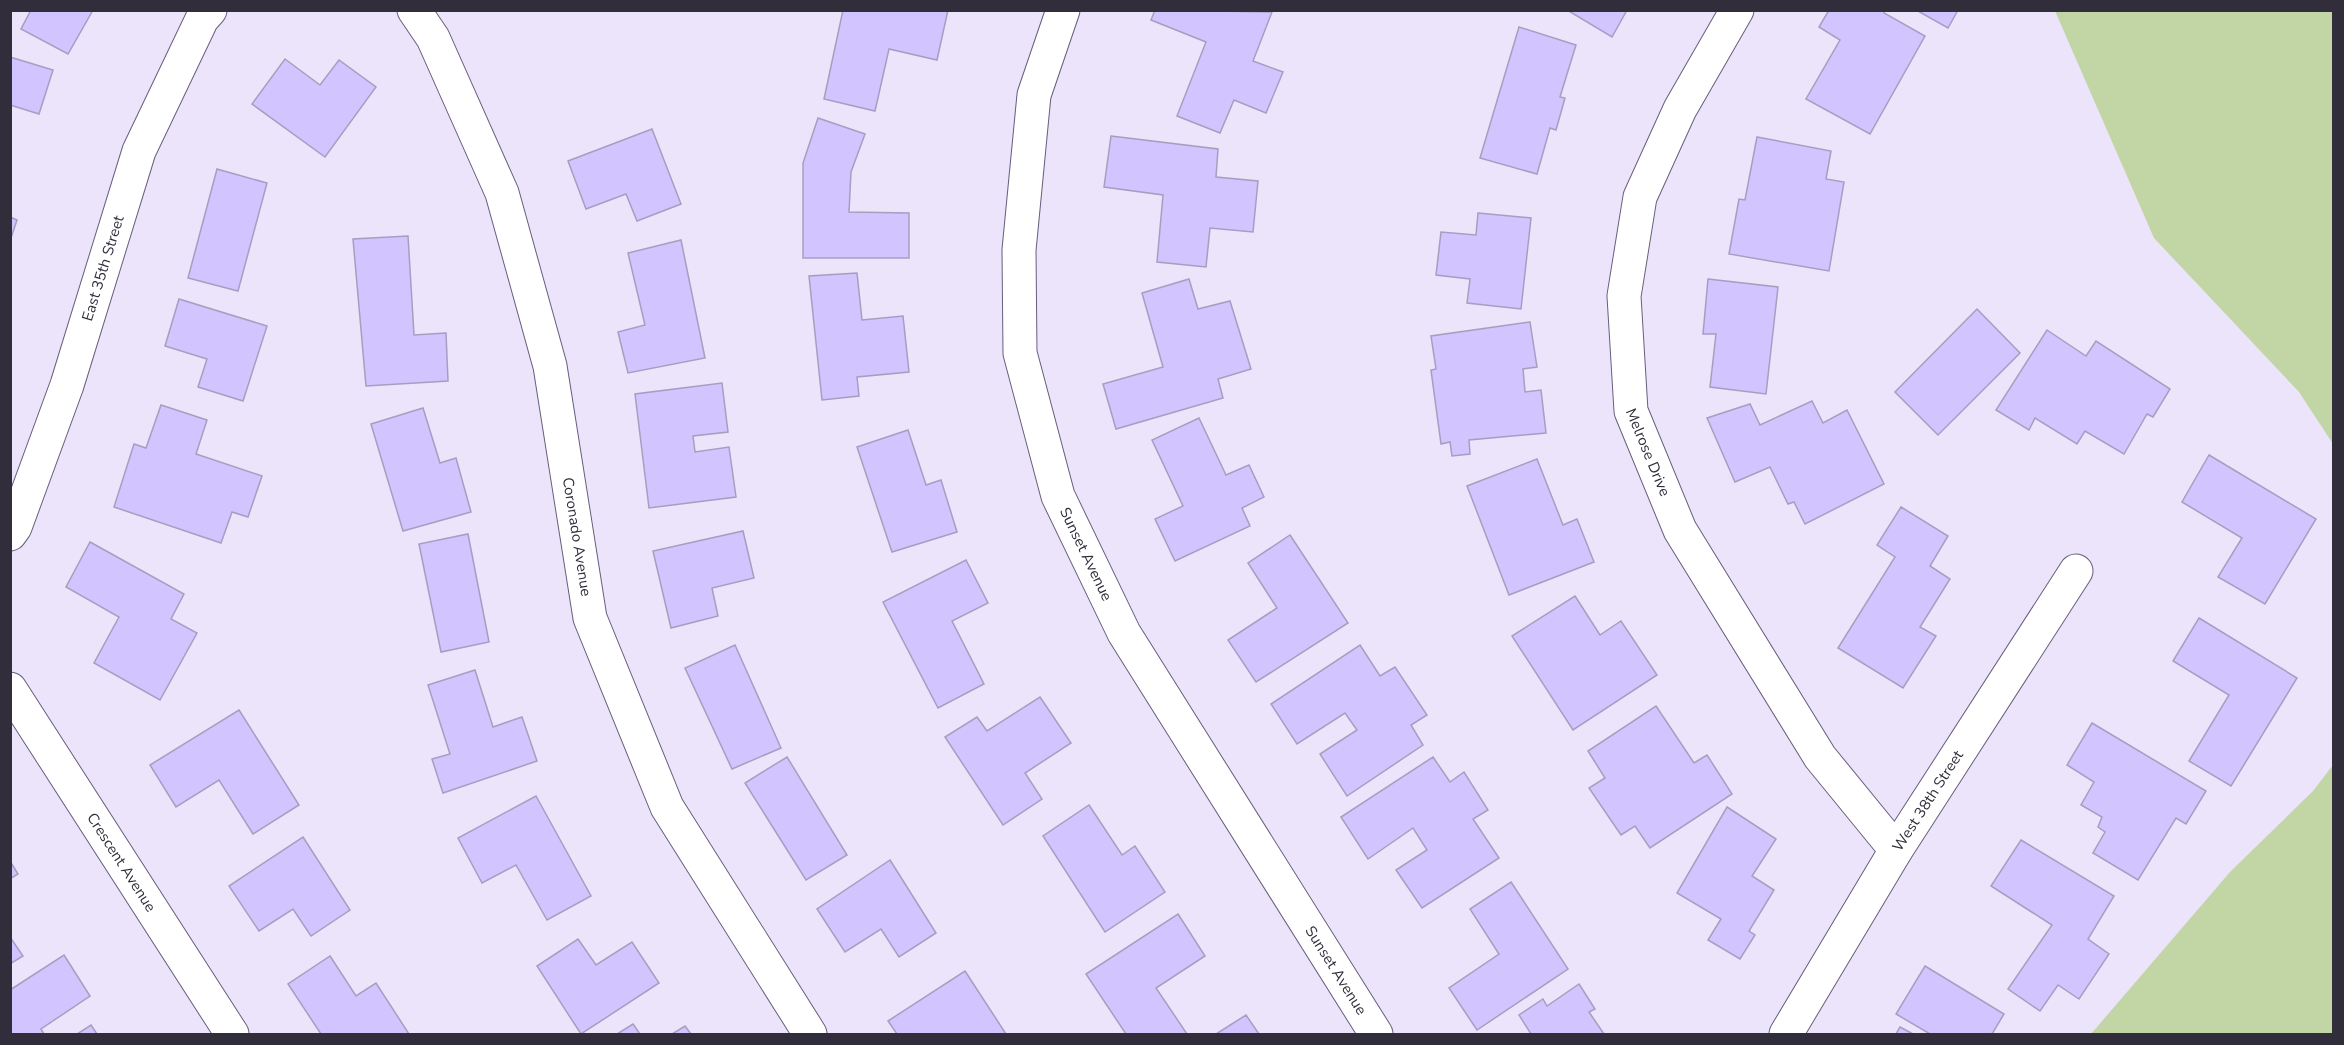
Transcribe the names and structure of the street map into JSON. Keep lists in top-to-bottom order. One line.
{"streets":{"street":["East 35th Street","Melrose Drive","Coronado Avenue","Sunset Avenue","West 38th Street","Crescent Avenue"]},"crossings":[["Melrose Drive","West 38th Street"]]}
